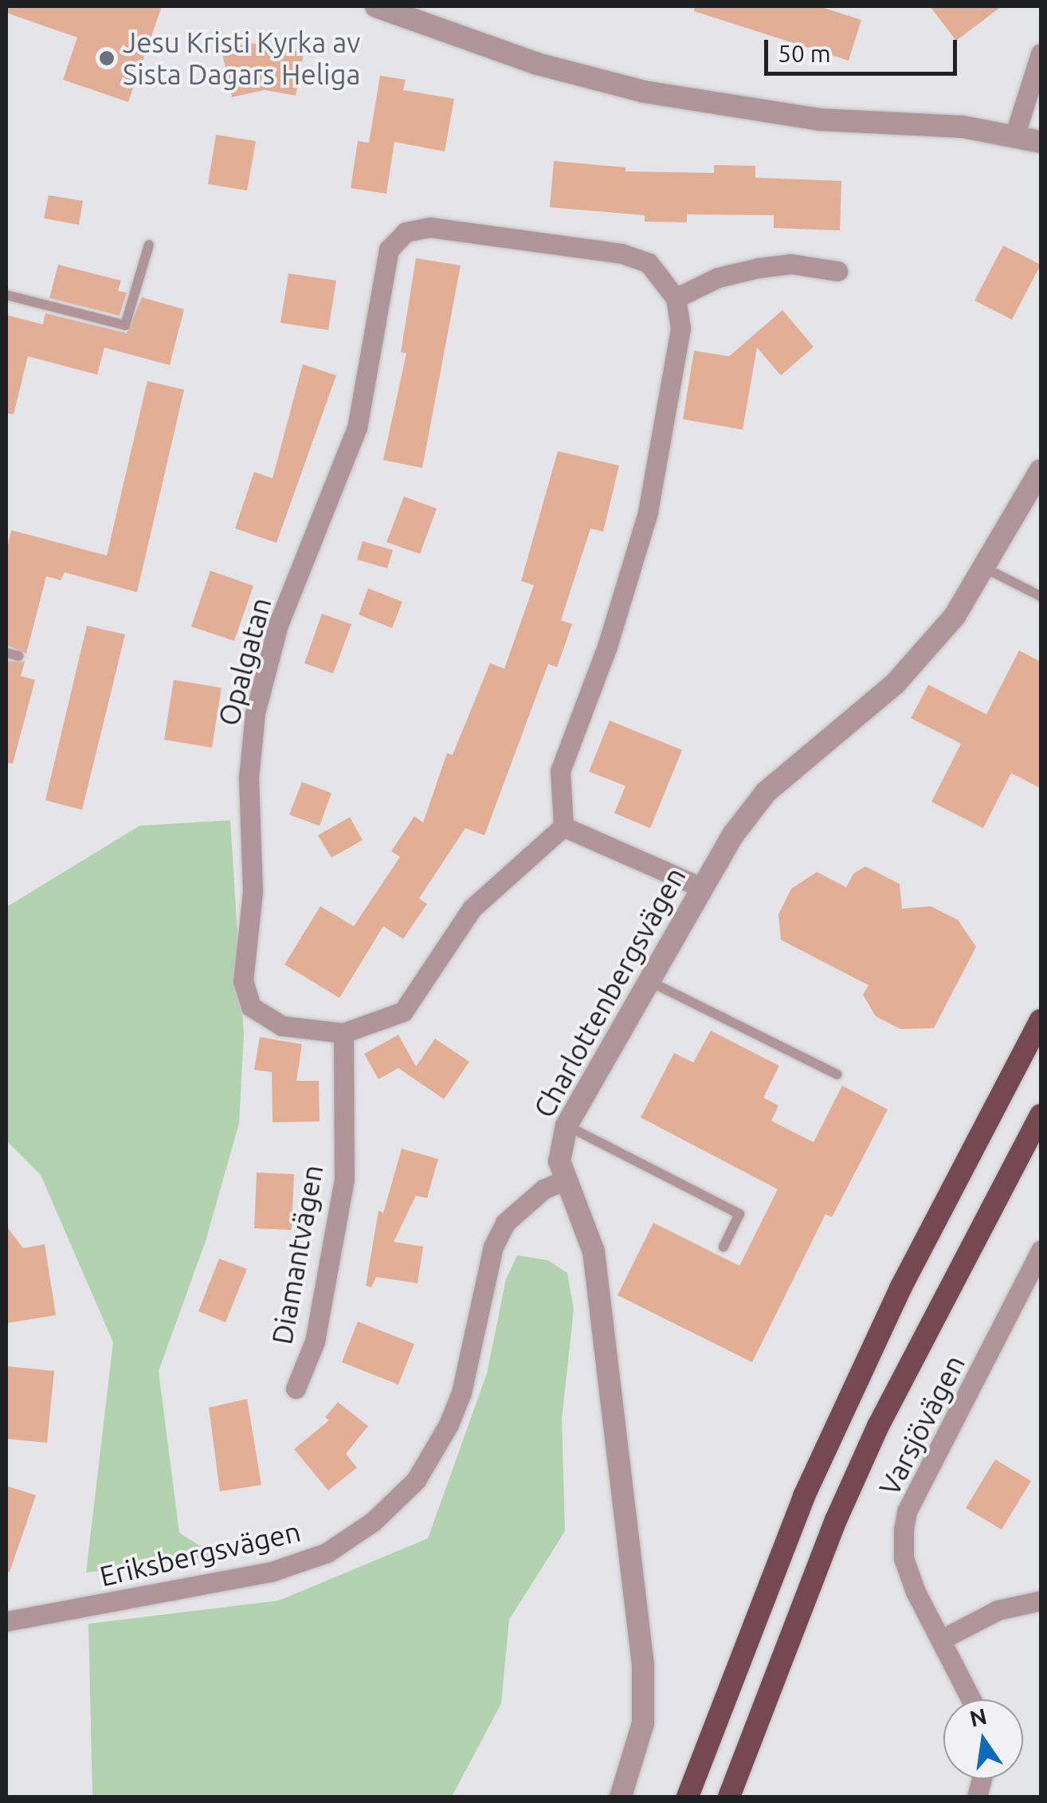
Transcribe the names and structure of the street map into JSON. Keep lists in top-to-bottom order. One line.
{"streets":{"street":["Opalgatan","Charlottenbergsvägen","Diamantvägen","Varsjövägen","Eriksbergsvägen"]},"crossings":[["Opalgatan","Diamantvägen"],["Charlottenbergsvägen","Eriksbergsvägen"]],"places":["Jesu Kristi Kyrka av Sista Dagars Heliga"],"scale_bar":"50 m","north":"top"}
